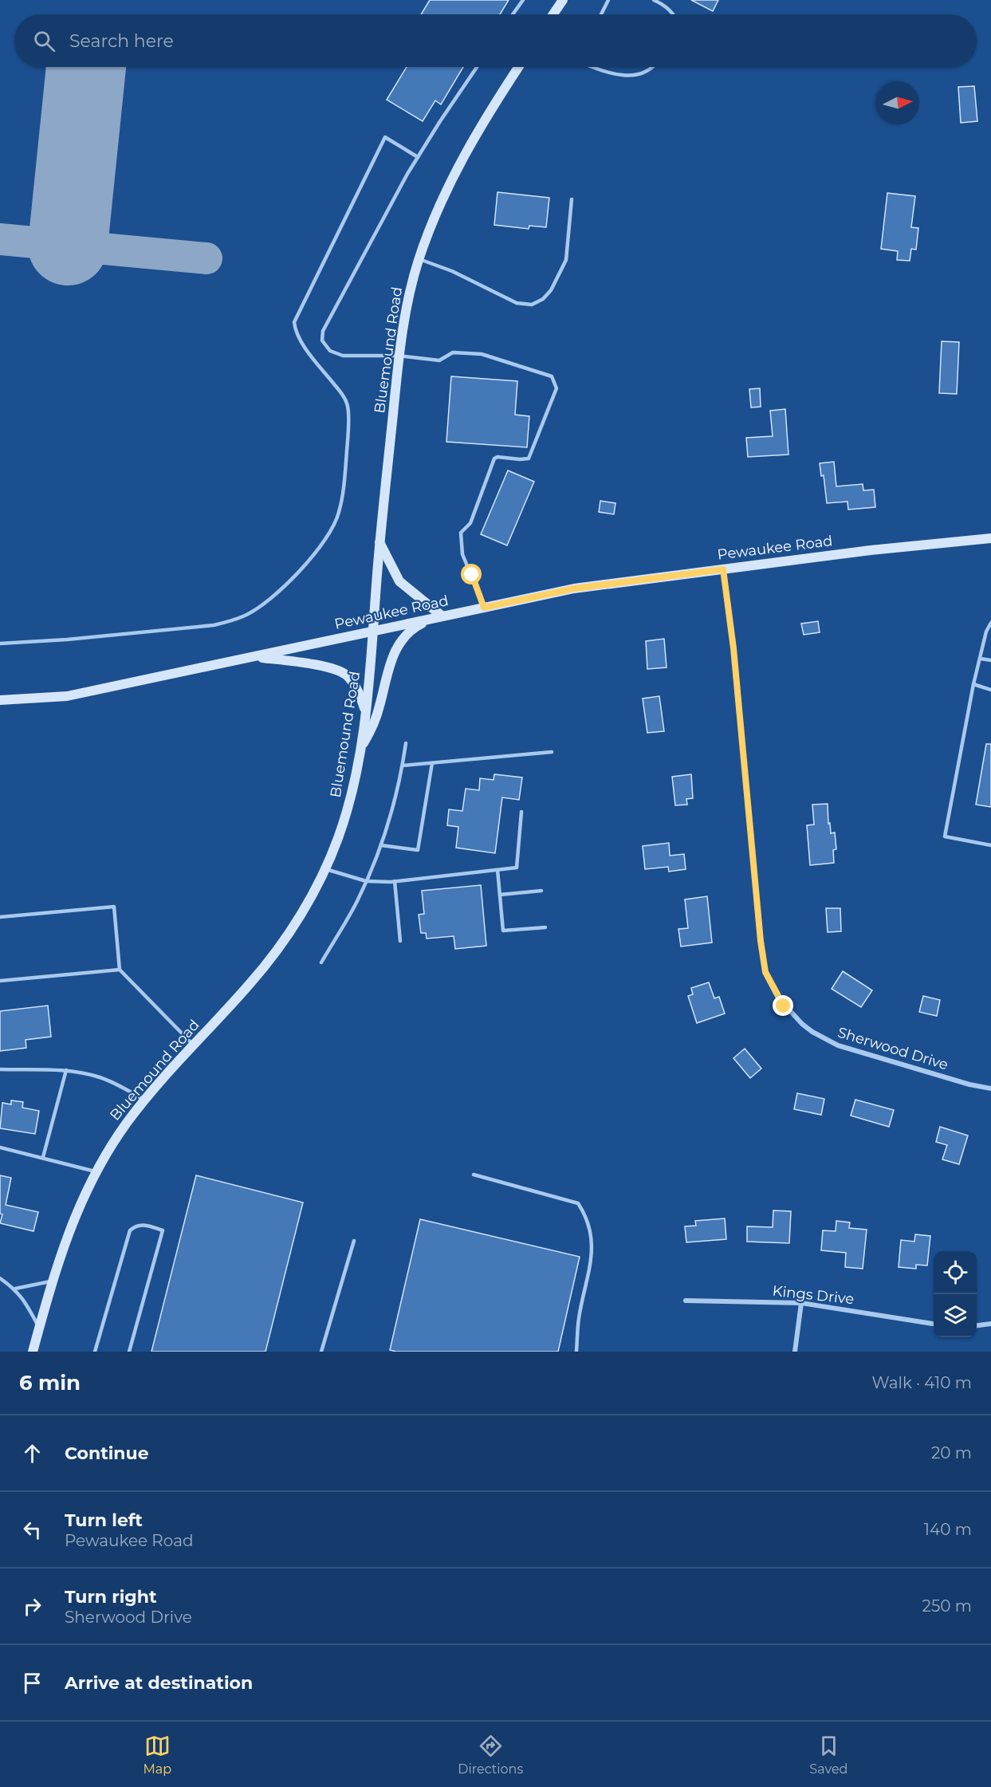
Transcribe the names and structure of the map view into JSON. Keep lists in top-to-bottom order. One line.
{"streets":{"main road":["Bluemound Road","Pewaukee Road"],"street":["Sherwood Drive","Kings Drive"]},"crossings":[["Bluemound Road","Pewaukee Road"],["Pewaukee Road","Sherwood Drive"]],"north":"right","page":{"search":"Search here","heading":["6 min","Walk · 410 m"],"list":[["Continue","20 m"],["Turn left","Pewaukee Road","140 m"],["Turn right","Sherwood Drive","250 m"],"Arrive at destination"],"nav":["Map","Directions","Saved"]}}
